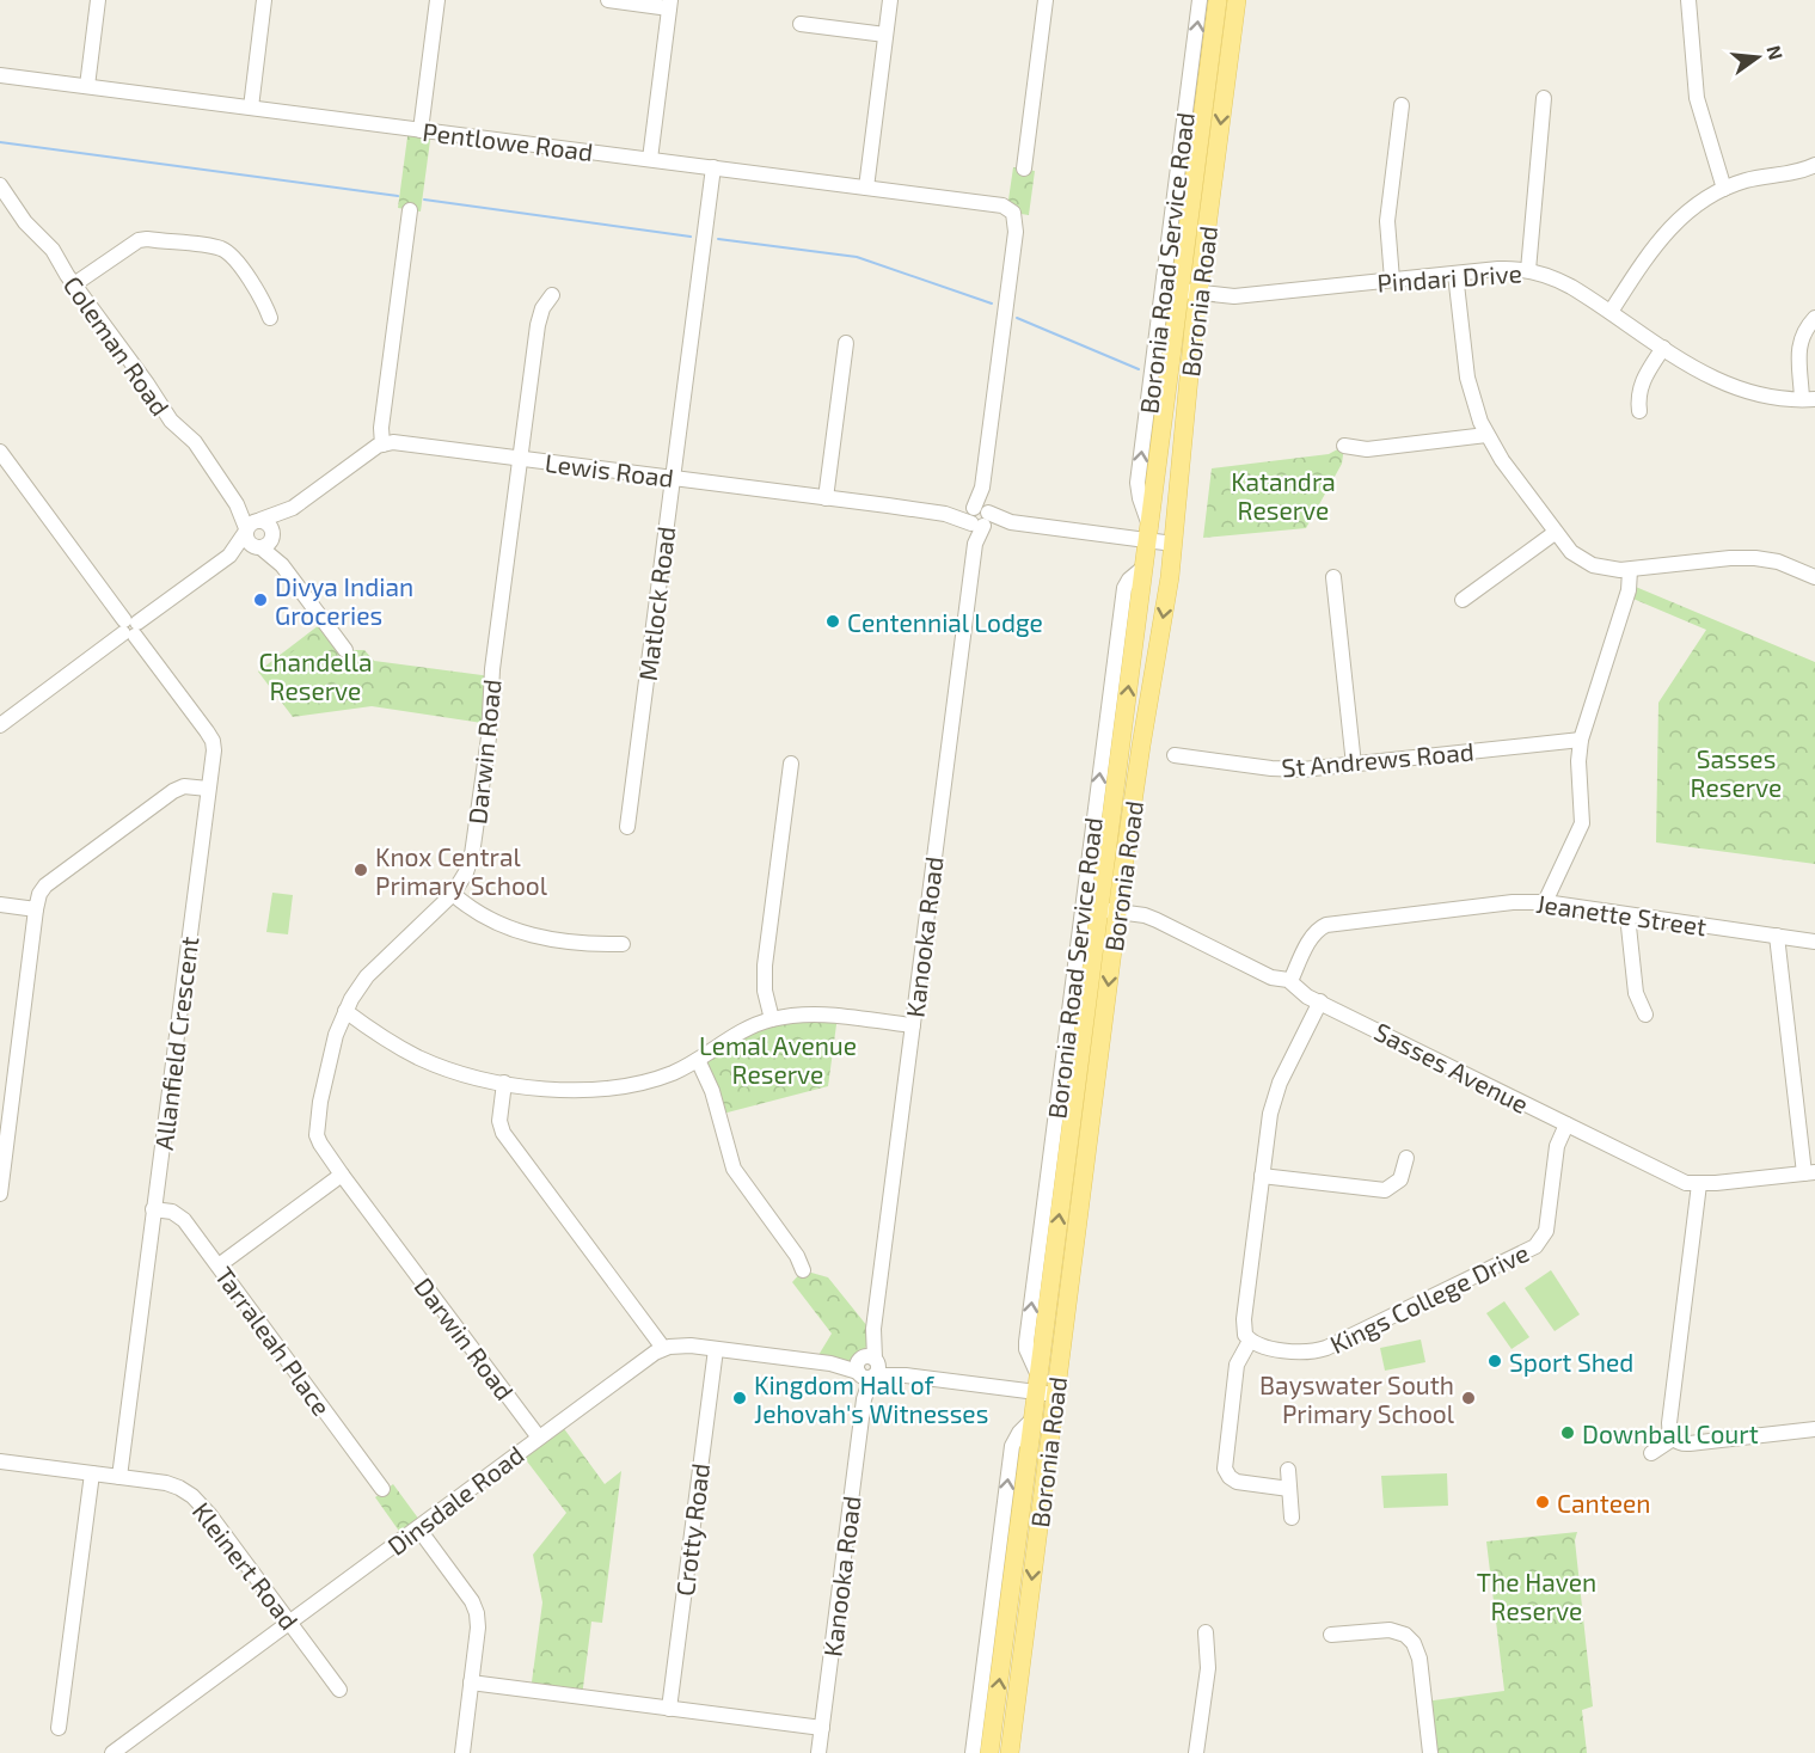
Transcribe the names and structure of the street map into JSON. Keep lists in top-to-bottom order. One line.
{"streets":{"main road":["Boronia Road"],"street":["Pentlowe Road","Boronia Road Service Road","Pindari Drive","Coleman Road","Lewis Road","Matlock Road","Darwin Road","St Andrews Road","Jeanette Street","Kanooka Road","Allanfield Crescent","Sasses Avenue","Kings College Drive","Tarraleah Place","Dinsdale Road","Crotty Road","Kleinert Road"]},"crossings":[["Pentlowe Road","Matlock Road"],["Pentlowe Road","Kanooka Road"],["Boronia Road Service Road","Boronia Road"],["Boronia Road Service Road","Lewis Road"],["Pindari Drive","Boronia Road"],["Boronia Road","Lewis Road"],["Boronia Road","Sasses Avenue"],["Lewis Road","Matlock Road"],["Lewis Road","Darwin Road"],["Lewis Road","Kanooka Road"],["Darwin Road","Dinsdale Road"],["Jeanette Street","Sasses Avenue"],["Allanfield Crescent","Tarraleah Place"],["Allanfield Crescent","Kleinert Road"],["Sasses Avenue","Kings College Drive"],["Dinsdale Road","Kleinert Road"]],"one_way":["Boronia Road Service Road"],"parks":["Katandra Reserve","Chandella Reserve","Sasses Reserve","Lemal Avenue Reserve","The Haven Reserve"],"places":["Divya Indian Groceries","Centennial Lodge","Knox Central Primary School","Sport Shed","Kingdom Hall of Jehovah's Witnesses","Bayswater South Primary School","Downball Court","Canteen"],"north":"right"}
